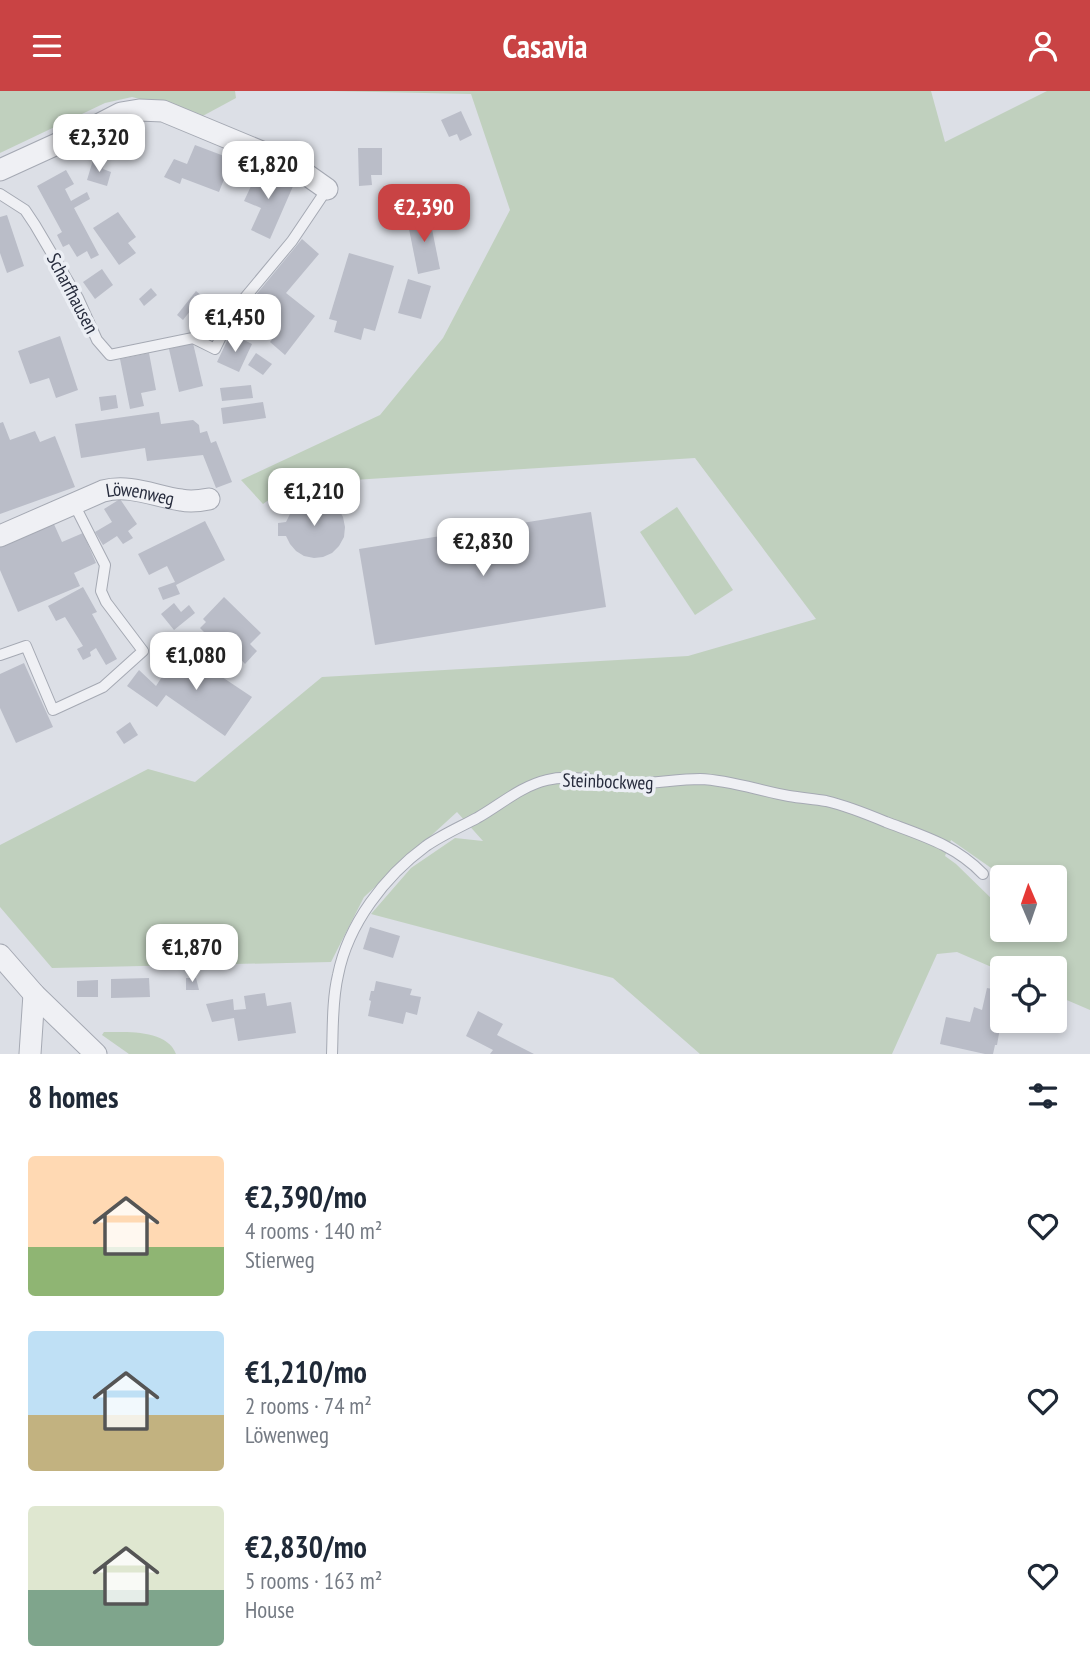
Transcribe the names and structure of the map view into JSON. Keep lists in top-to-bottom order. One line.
{"streets":{"street":["Löwenweg"],"lane":["Scharfhausen","Steinbockweg"]},"north":"top","page":{"header":"Casavia","price":["€2,320","€1,820","€2,390","€1,450","€1,210","€2,830","€1,080","€1,870"],"heading":"8 homes","list":[{"name":"€2,390/mo","note":"4 rooms · 140 m² · Stierweg"},{"name":"€1,210/mo","note":"2 rooms · 74 m² · Löwenweg"},{"name":"€2,830/mo","note":"5 rooms · 163 m² · House"}]}}
